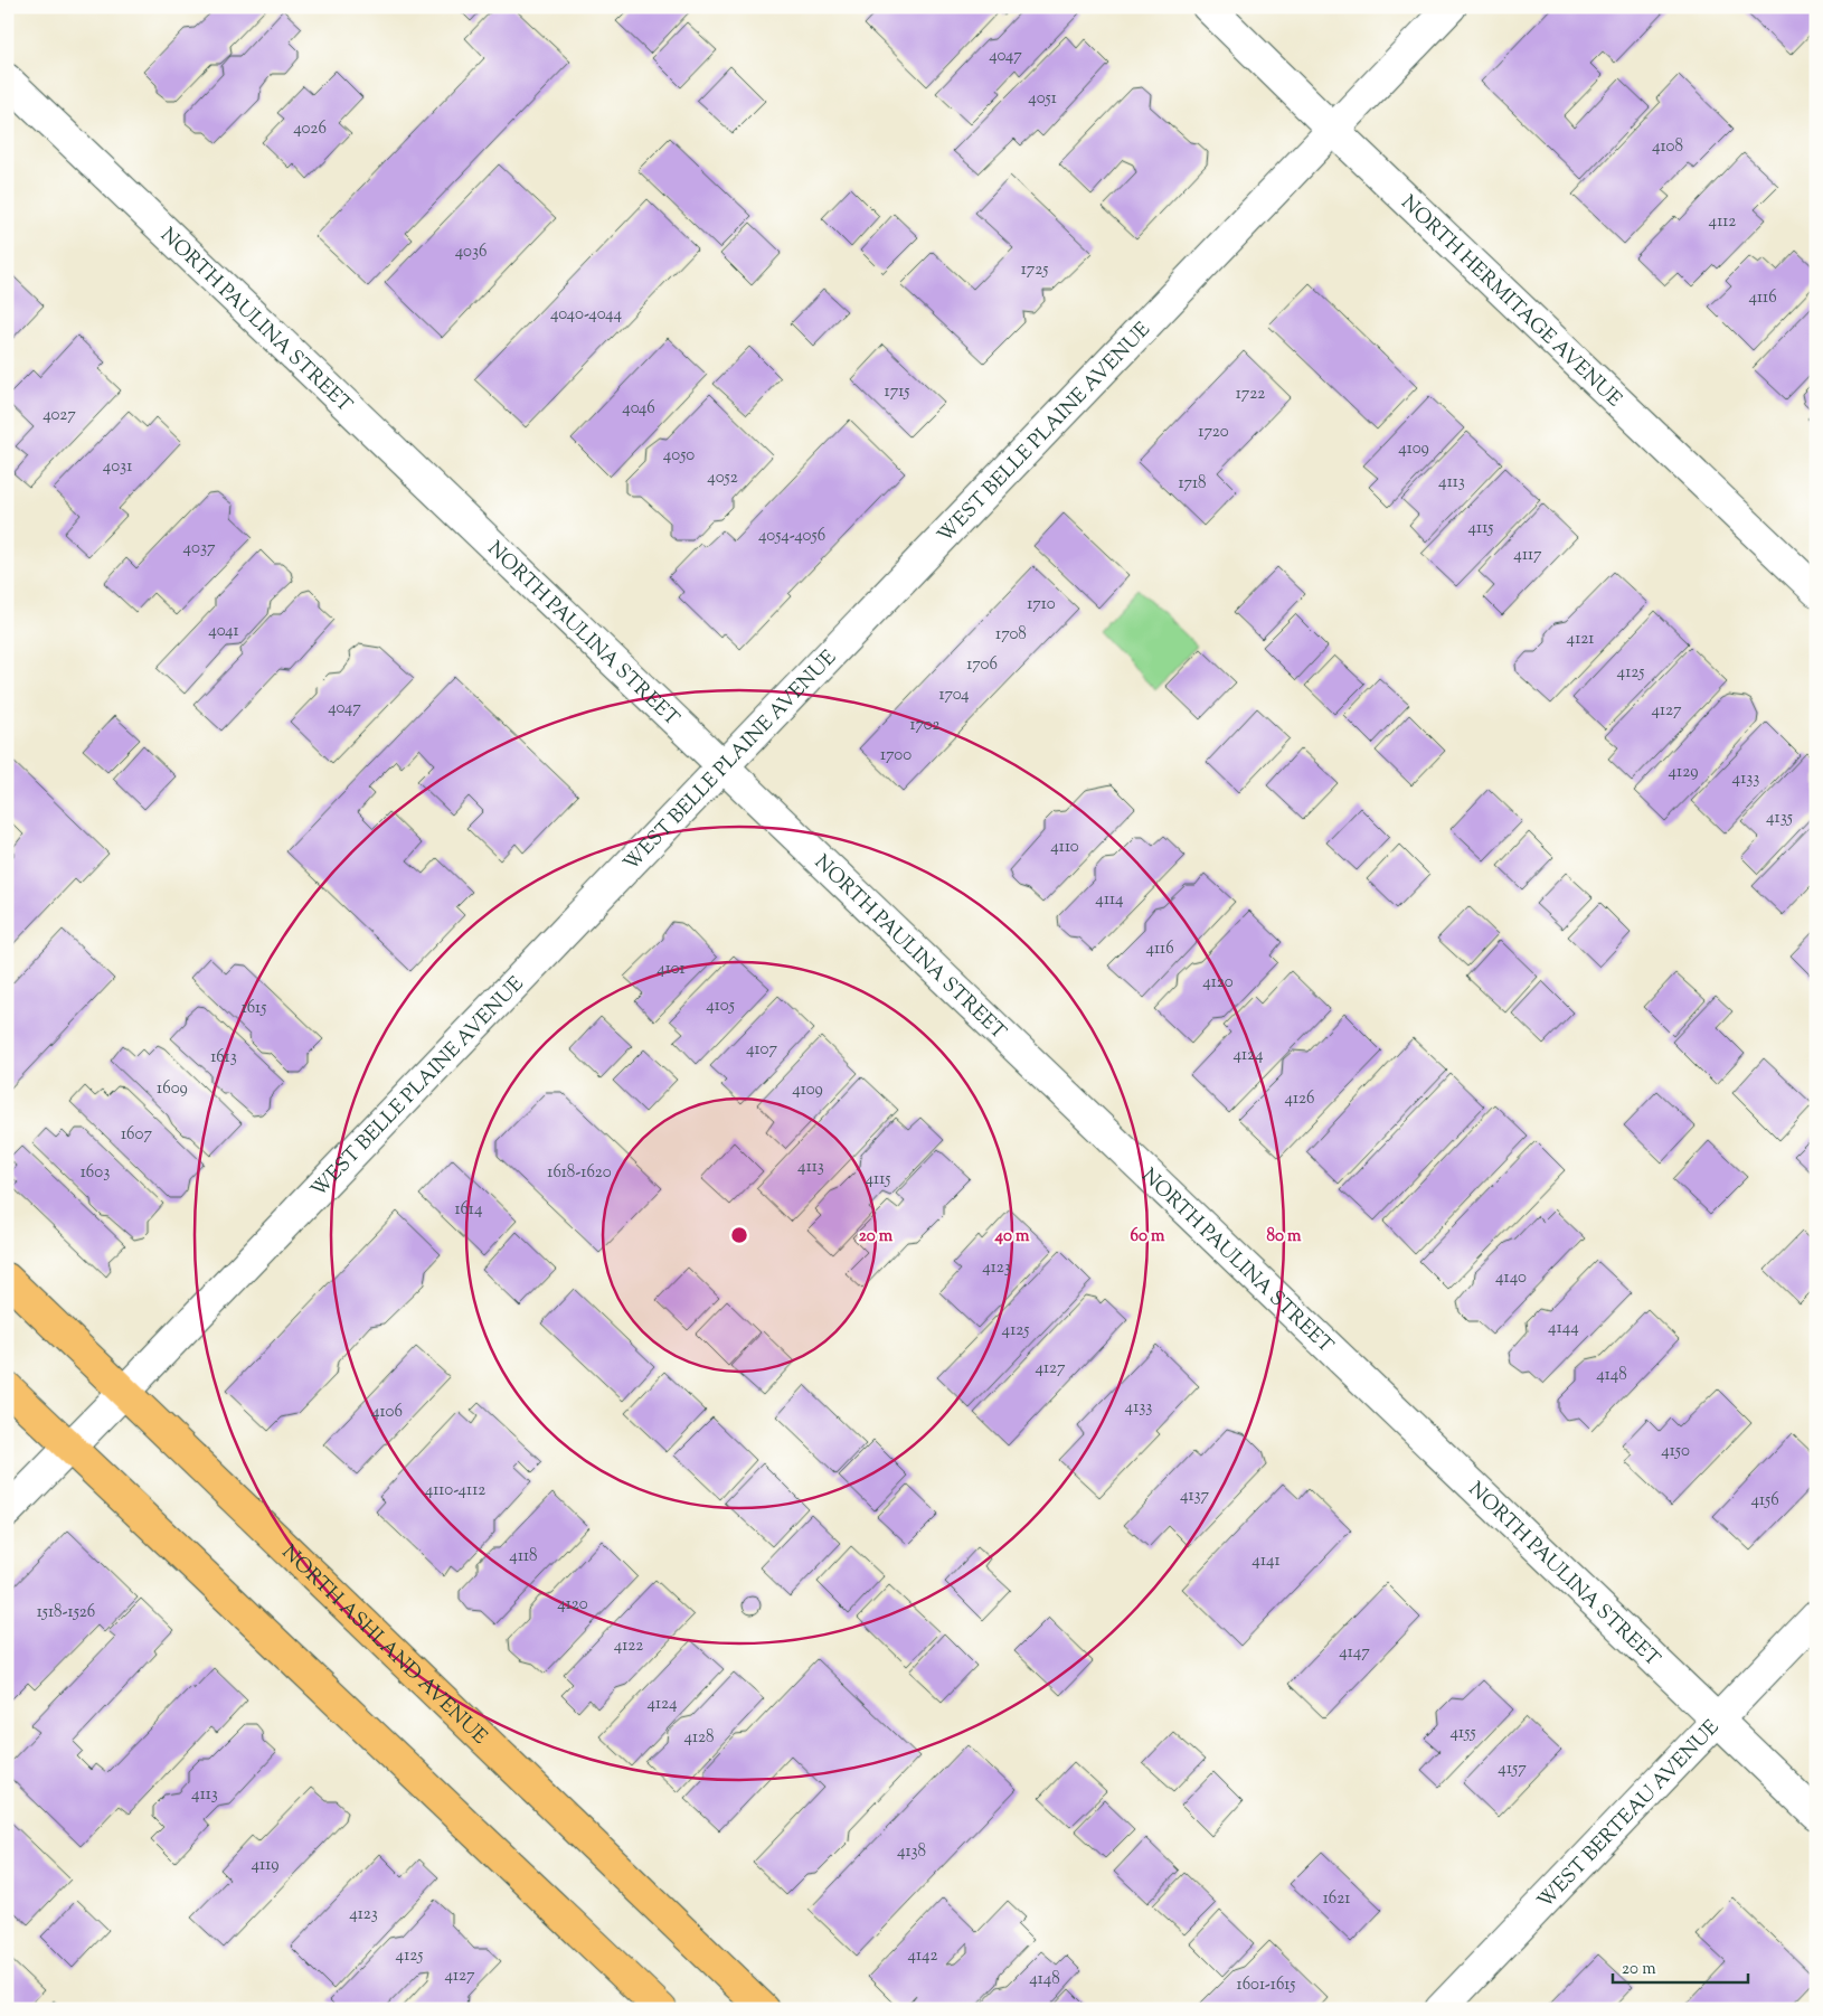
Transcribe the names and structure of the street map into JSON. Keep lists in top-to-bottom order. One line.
{"streets":{"main road":["NORTH ASHLAND AVENUE"],"street":["NORTH HERMITAGE AVENUE","NORTH PAULINA STREET","WEST BELLE PLAINE AVENUE","WEST BERTEAU AVENUE"]},"crossings":[["NORTH HERMITAGE AVENUE","WEST BELLE PLAINE AVENUE"],["NORTH PAULINA STREET","WEST BELLE PLAINE AVENUE"],["NORTH PAULINA STREET","WEST BERTEAU AVENUE"],["WEST BELLE PLAINE AVENUE","NORTH ASHLAND AVENUE"]],"house_numbers":["4047","4051","4026","4108","4112","4036","1725","4116","4040-4044","1715","1722","4046","4027","1720","4109","4050","4031","4052","4113","1718","4115","4054-4056","4037","4117","1710","4041","1708","4121","1706","4125","1704","4047","4127","1702","1700","4129","4133","4135","4110","4114","4116","4101","4120","4105","1615","4107","4124","1613","1609","4109","4126","1607","4113","1603","1618-1620","4115","1614","4123","4140","4144","4125","4127","4148","4133","4106","4150","4110-4112","4137","4156","4118","4141","4120","1518-1526","4122","4147","4124","4155","4128","4157","4113","4138","4119","1621","4123","4125","4142","4127","4148","1601-1615"],"scale_bar":"20 m","rings":["20 m","40 m","60 m","80 m"]}
